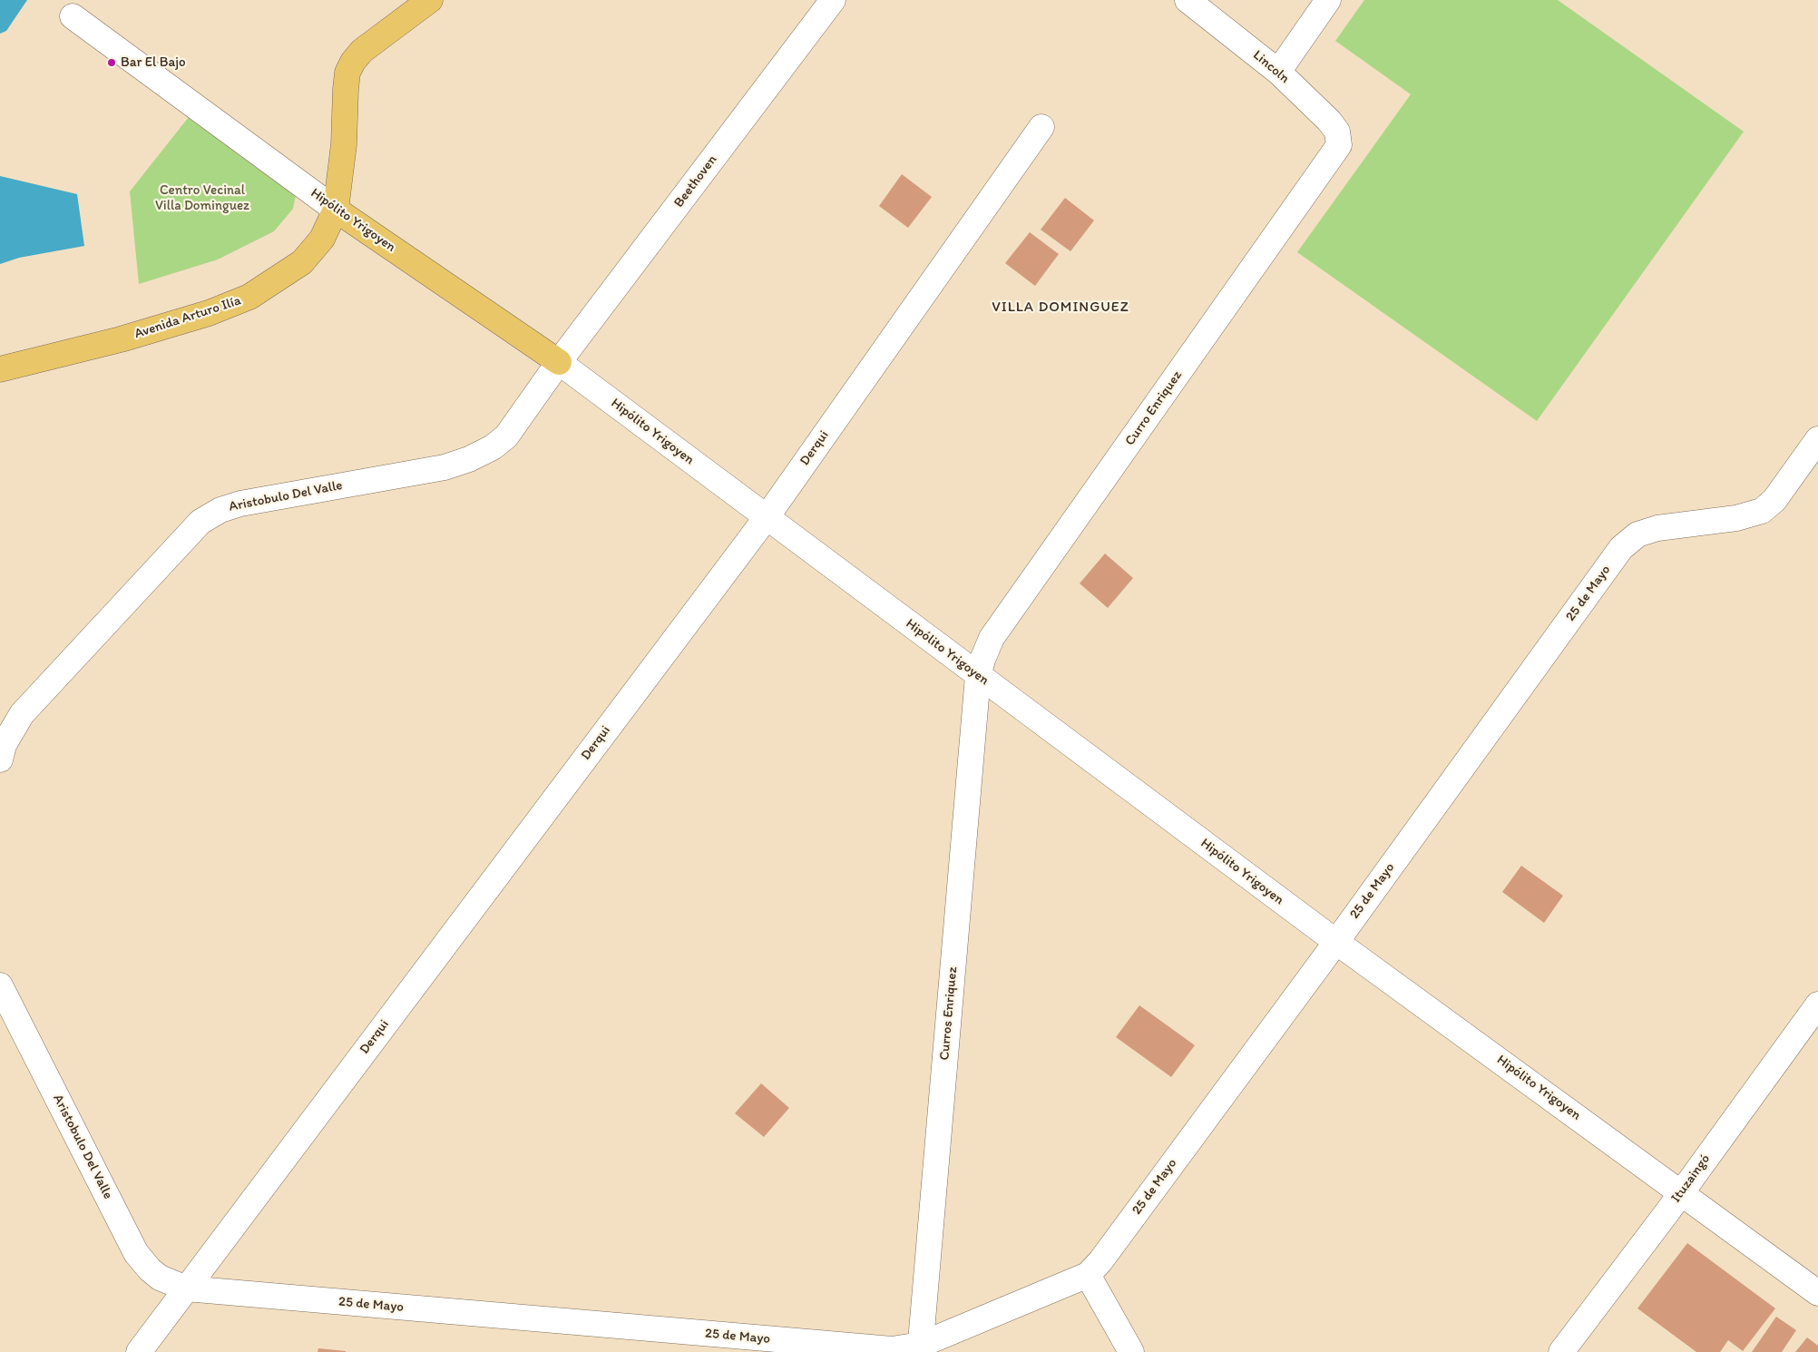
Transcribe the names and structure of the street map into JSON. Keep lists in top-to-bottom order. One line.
{"streets":{"main road":["Hipólito Yrigoyen","Avenida Arturo Ilía"],"street":["Lincoln","Beethoven","Curro Enriquez","Derqui","Aristobulo Del Valle","25 de Mayo","Curros Enriquez","Ituzaingó"]},"crossings":[["Lincoln","Curro Enriquez"],["Beethoven","Hipólito Yrigoyen"],["Beethoven","Aristobulo Del Valle"],["Hipólito Yrigoyen","Avenida Arturo Ilía"],["Hipólito Yrigoyen","Curro Enriquez"],["Hipólito Yrigoyen","Derqui"],["Hipólito Yrigoyen","Aristobulo Del Valle"],["Hipólito Yrigoyen","25 de Mayo"],["Hipólito Yrigoyen","Curros Enriquez"],["Hipólito Yrigoyen","Ituzaingó"],["Curro Enriquez","Curros Enriquez"],["Derqui","Aristobulo Del Valle"],["Derqui","25 de Mayo"],["Aristobulo Del Valle","25 de Mayo"],["25 de Mayo","Curros Enriquez"]],"districts":["VILLA DOMINGUEZ"],"parks":["Centro Vecinal Villa Dominguez"],"places":["Bar El Bajo"]}
